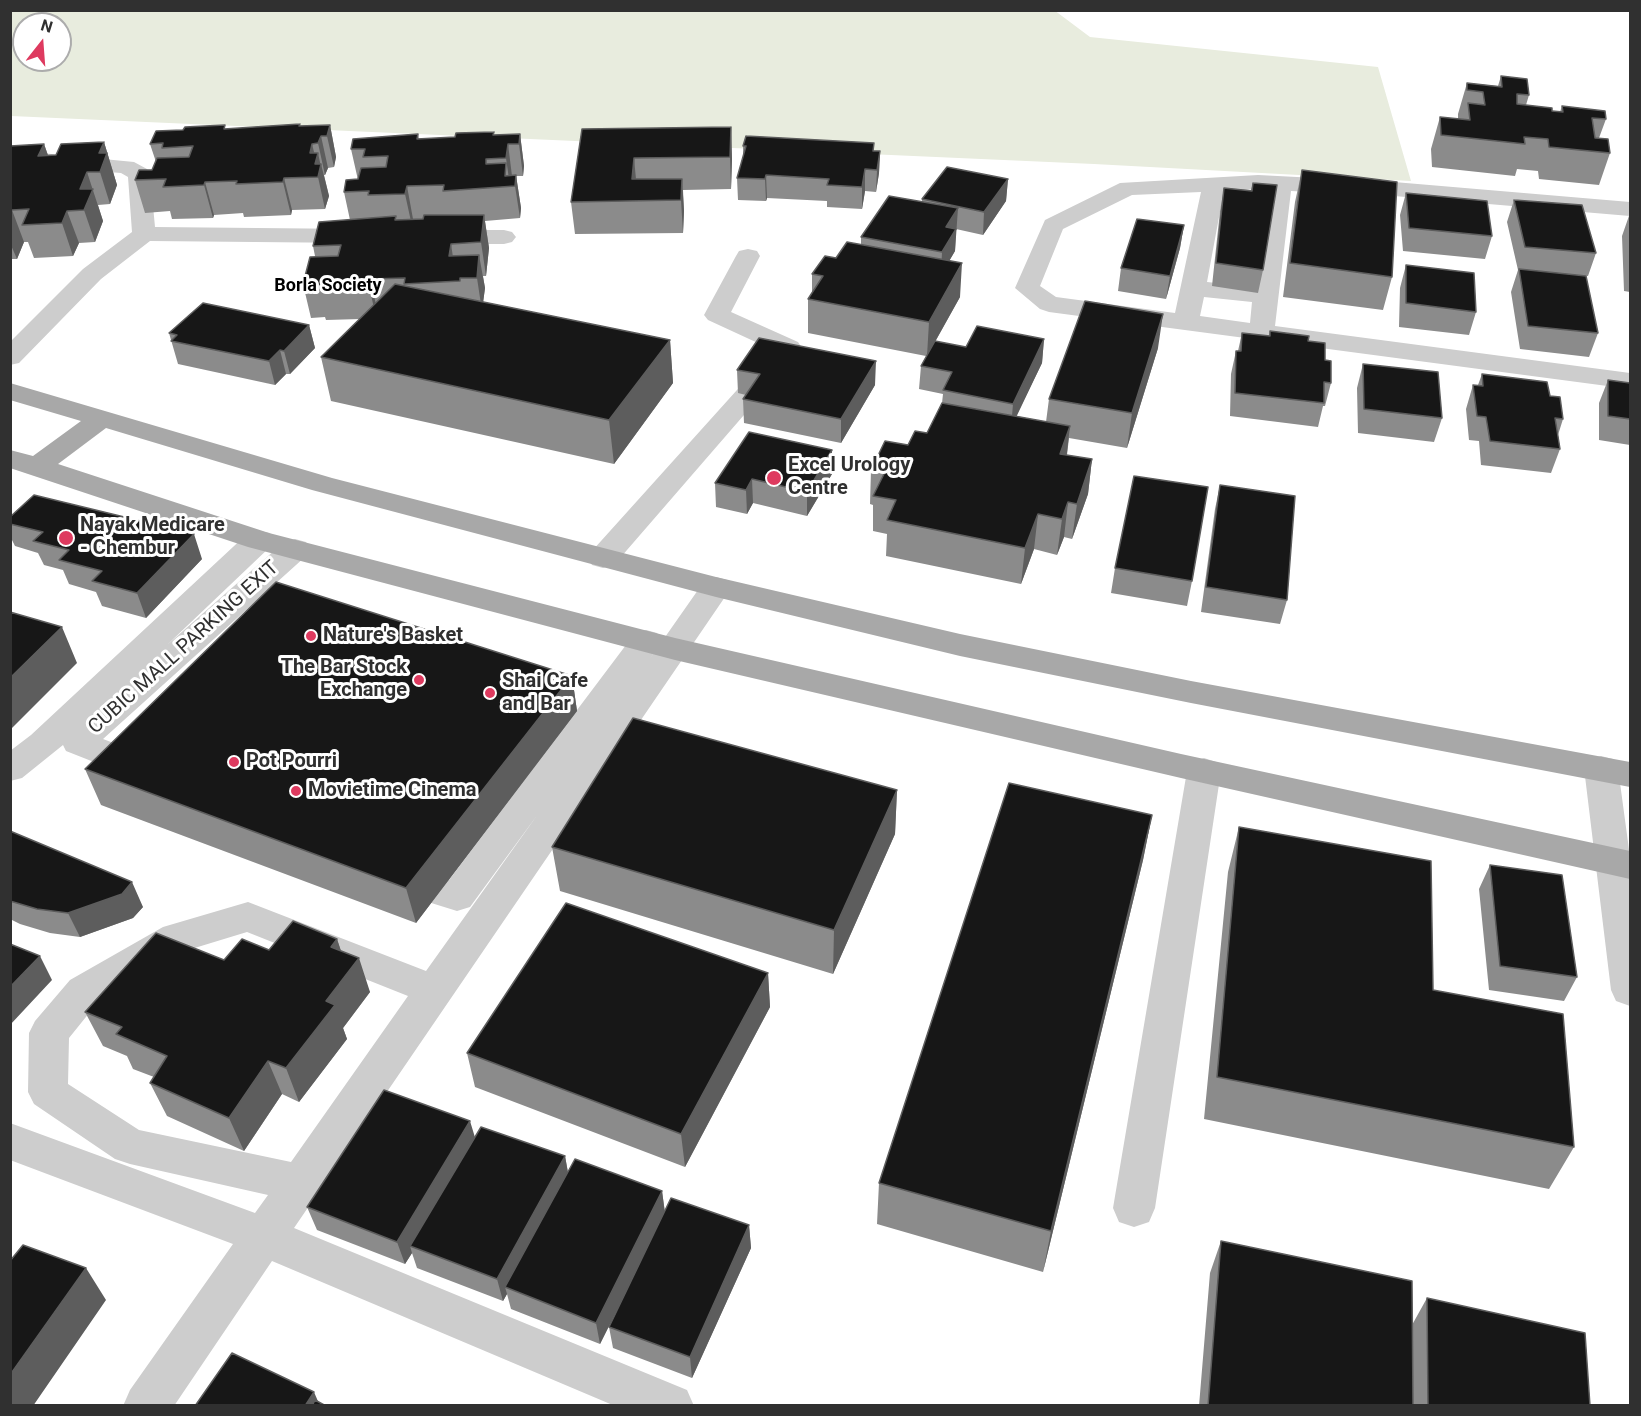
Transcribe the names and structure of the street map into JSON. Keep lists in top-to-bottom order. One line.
{"streets":{"street":["CUBIC MALL PARKING EXIT"]},"districts":["Borla Society"],"places":["Excel Urology Centre","Nayak Medicare - Chembur","Nature's Basket","The Bar Stock Exchange","Shai Cafe and Bar","Pot Pourri","Movietime Cinema"],"north":"top"}
